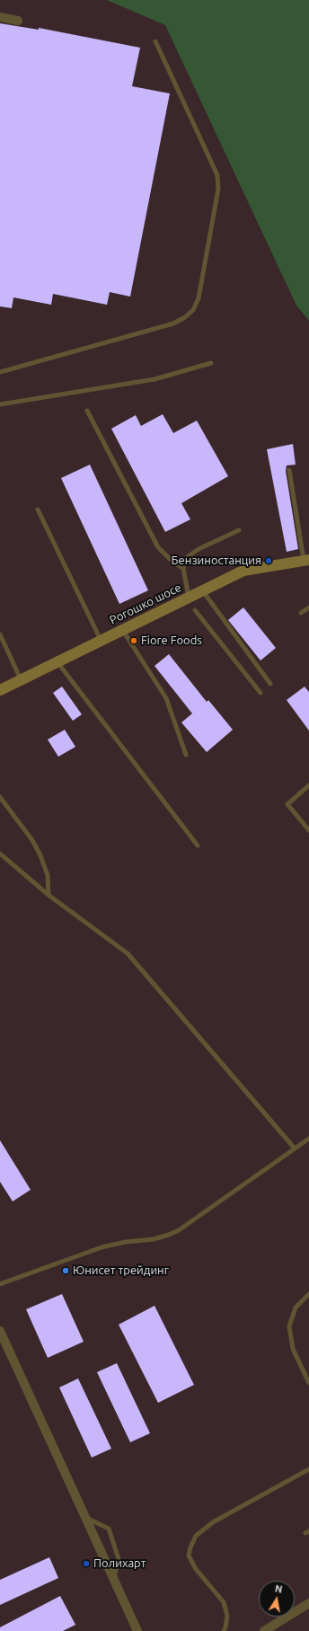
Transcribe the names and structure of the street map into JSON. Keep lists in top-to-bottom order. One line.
{"streets":{"main road":["Рогошко шосе"]},"places":["Бензиностанция","Fiore Foods","Юнисет трейдинг","Полихарт"],"north":"top"}
